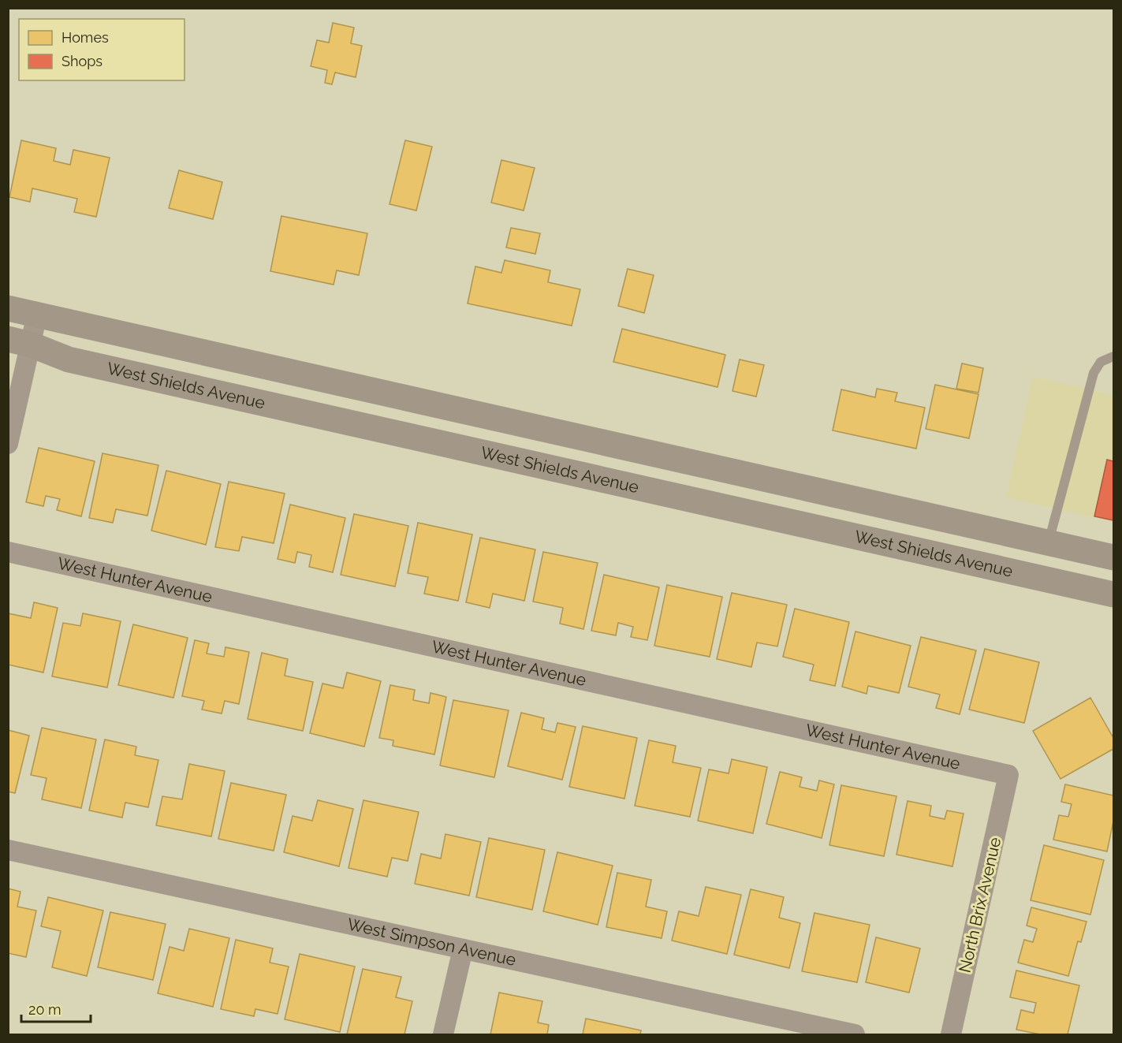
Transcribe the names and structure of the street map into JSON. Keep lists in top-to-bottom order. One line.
{"streets":{"street":["West Shields Avenue","West Hunter Avenue","North Brix Avenue","West Simpson Avenue"]},"crossings":[["West Hunter Avenue","North Brix Avenue"]],"legend":["Homes","Shops"],"scale_bar":"20 m"}
